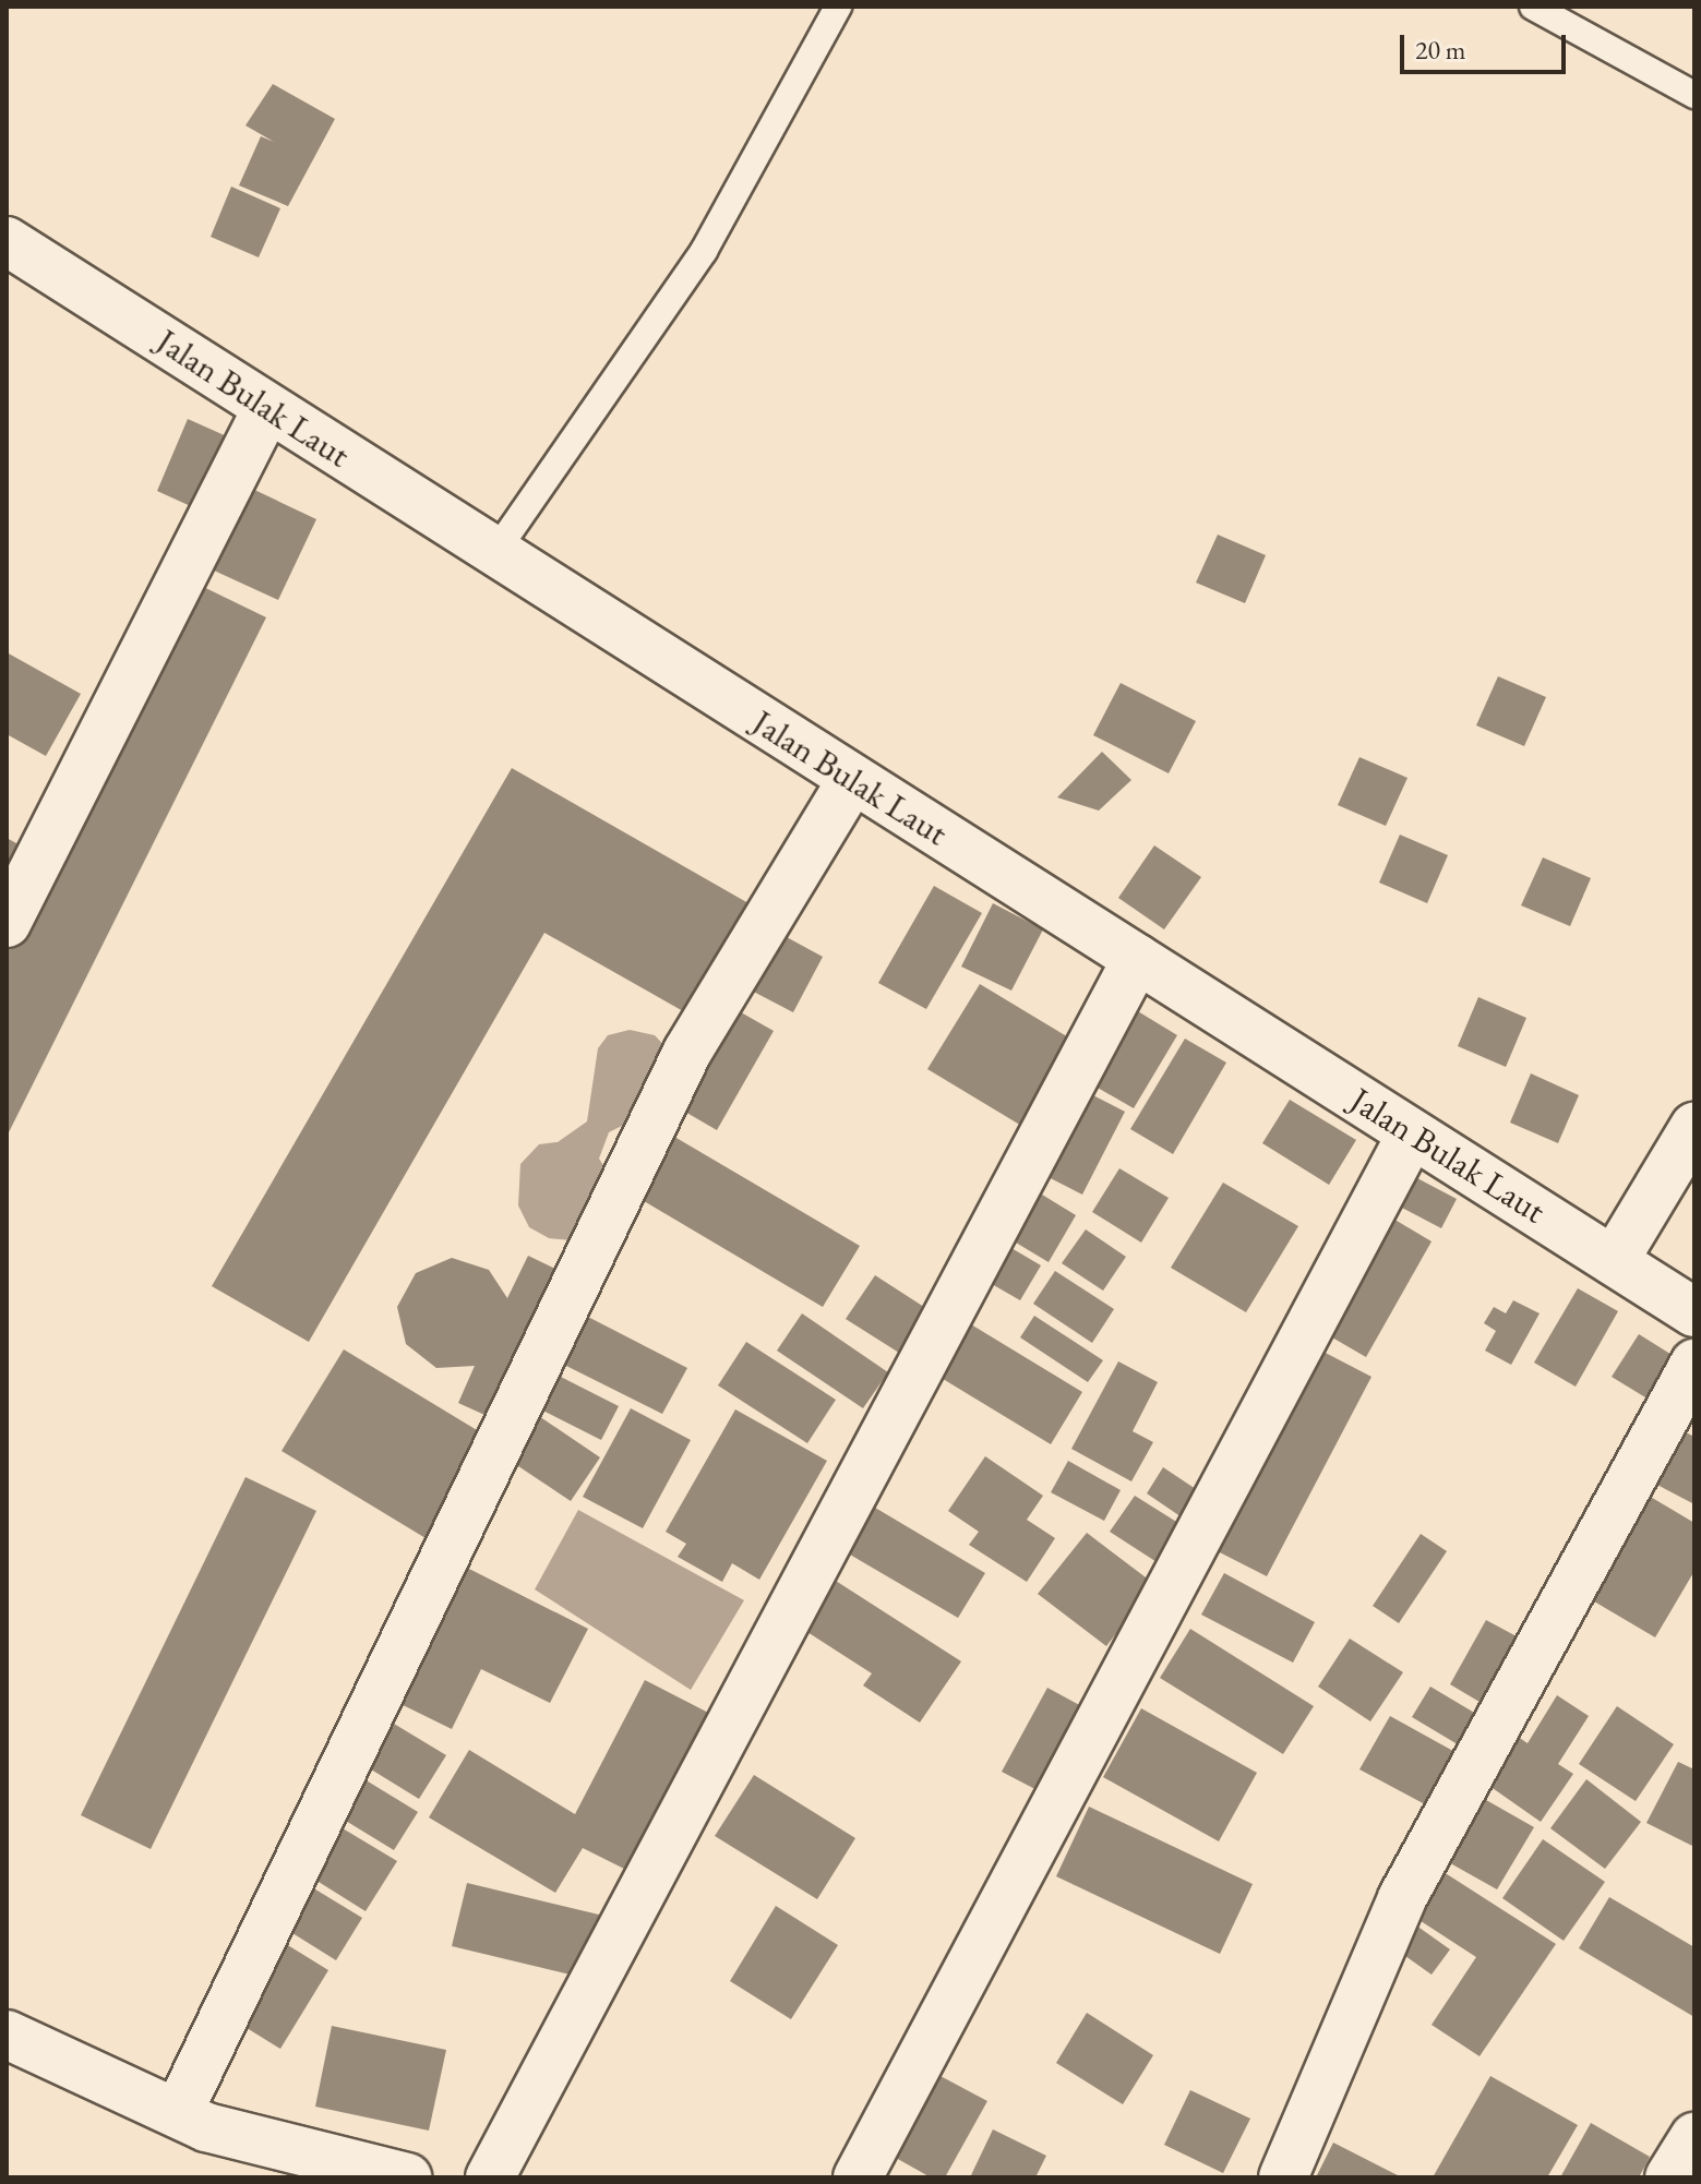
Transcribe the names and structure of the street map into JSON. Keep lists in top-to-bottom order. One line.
{"streets":{"street":["Jalan Bulak Laut"]},"scale_bar":"20 m"}
